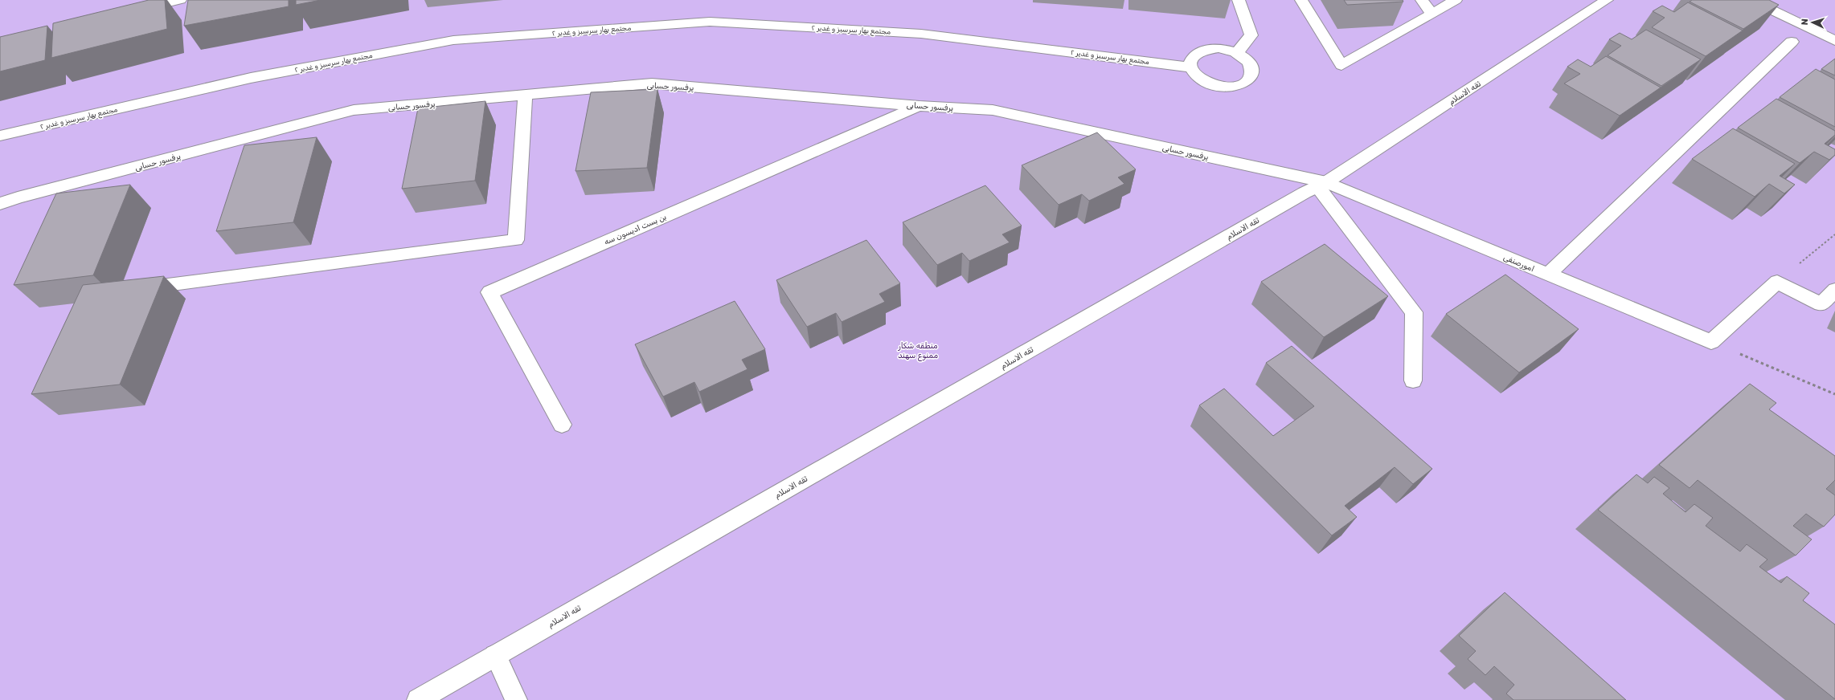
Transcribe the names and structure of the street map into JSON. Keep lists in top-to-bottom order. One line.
{"streets":{"street":["مجتمع بهار سرسبز و غدیر ۲","پرفسور حسابی","ثقه الاسلام","بن بست ادیسون سه","امورصنفی"]},"crossings":[["پرفسور حسابی","ثقه الاسلام"],["پرفسور حسابی","بن بست ادیسون سه"],["پرفسور حسابی","امورصنفی"],["ثقه الاسلام","امورصنفی"]],"parks":["منطقه شکار ممنوع سهند"],"north":"left"}
